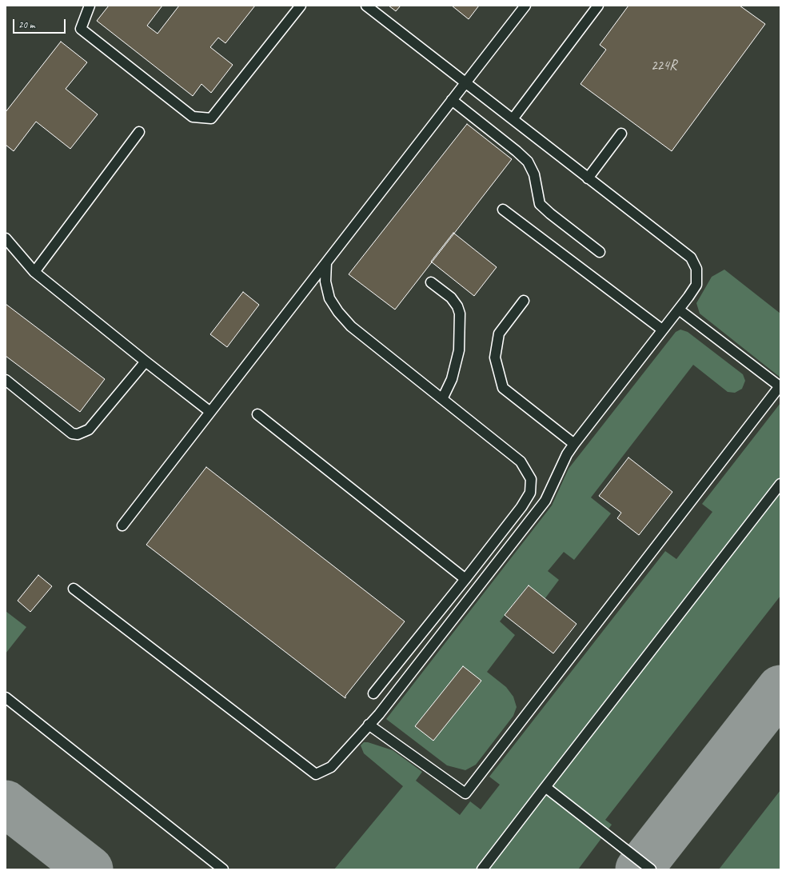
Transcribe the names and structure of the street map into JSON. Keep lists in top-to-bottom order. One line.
{"house_numbers":["224R"],"scale_bar":"20 m"}
